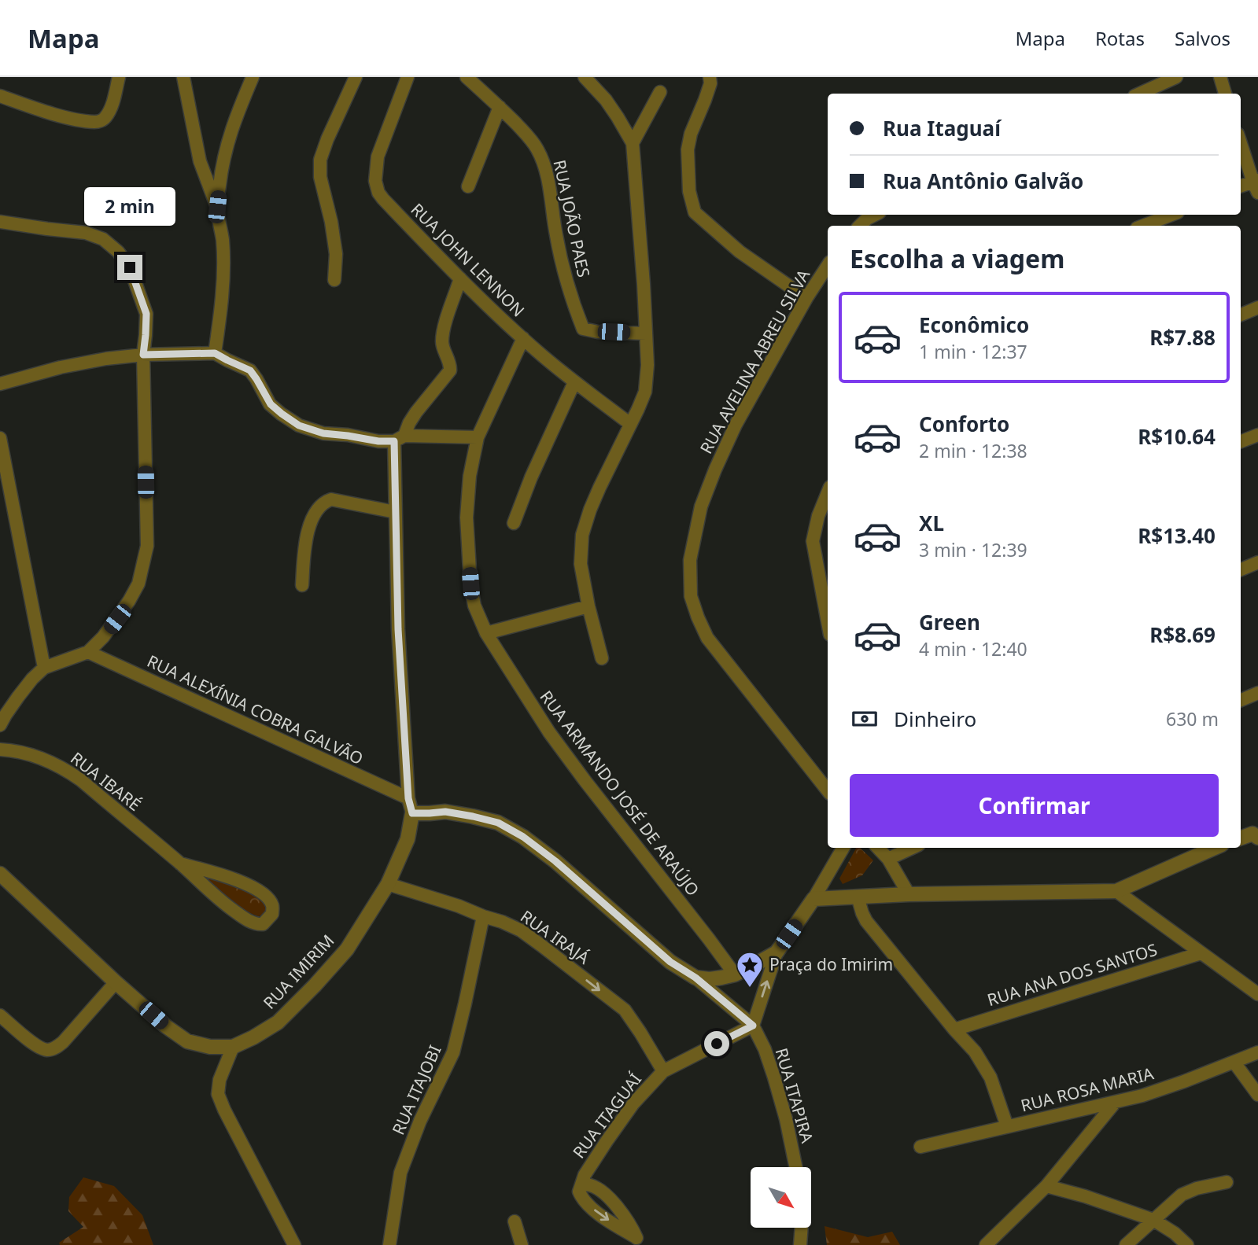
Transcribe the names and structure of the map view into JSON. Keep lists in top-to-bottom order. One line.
{"streets":{"street":["RUA JOÃO PAES","RUA JOHN LENNON","RUA AVELINA ABREU SILVA","RUA ALEXÍNIA COBRA GALVÃO","RUA IBARÉ","RUA ARMANDO JOSÉ DE ARAÚJO","RUA IRAJÁ","RUA IMIRIM","RUA ANA DOS SANTOS","RUA ITAJOBI","RUA ROSA MARIA","RUA ITAPIRA","RUA ITAGUAÍ"]},"crossings":[["RUA JOHN LENNON","RUA ARMANDO JOSÉ DE ARAÚJO"],["RUA ALEXÍNIA COBRA GALVÃO","RUA IMIRIM"],["RUA IRAJÁ","RUA IMIRIM"],["RUA IRAJÁ","RUA ITAJOBI"],["RUA IRAJÁ","RUA ITAGUAÍ"],["RUA ITAPIRA","RUA ITAGUAÍ"]],"places":{"place":["Praça do Imirim"]},"north":"bottom right","page":{"header":"Mapa","nav":["Mapa","Rotas","Salvos"],"banner":["Rua Itaguaí","Rua Antônio Galvão"],"bubble":"2 min","heading":"Escolha a viagem","list":[{"name":"Econômico","note":"1 min · 12:37","value":"R$7.88"},{"name":"Conforto","note":"2 min · 12:38","value":"R$10.64"},{"name":"XL","note":"3 min · 12:39","value":"R$13.40"},{"name":"Green","note":"4 min · 12:40","value":"R$8.69"}],"pay":["Dinheiro","630 m"],"buttons":"Confirmar"}}
